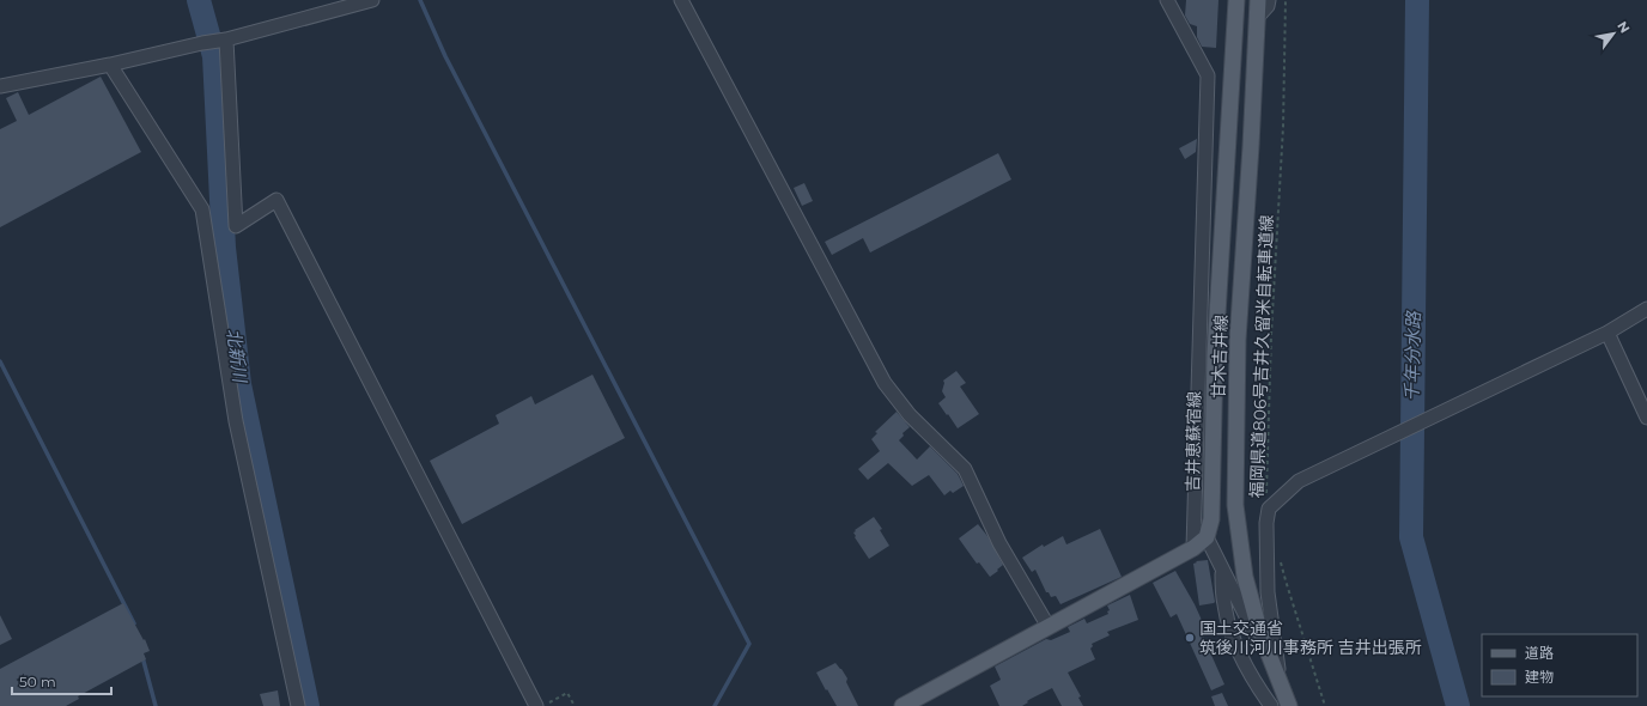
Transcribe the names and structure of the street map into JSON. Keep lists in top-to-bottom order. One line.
{"streets":{"main road":["甘木吉井線","吉井恵蘇宿線"],"path":["福岡県道806号吉井久留米自転車道線"]},"water":["北新川","千年分水路"],"places":["国土交通省 筑後川河川事務所 吉井出張所"],"legend":["道路","建物"],"scale_bar":"50 m","north":"top right"}
